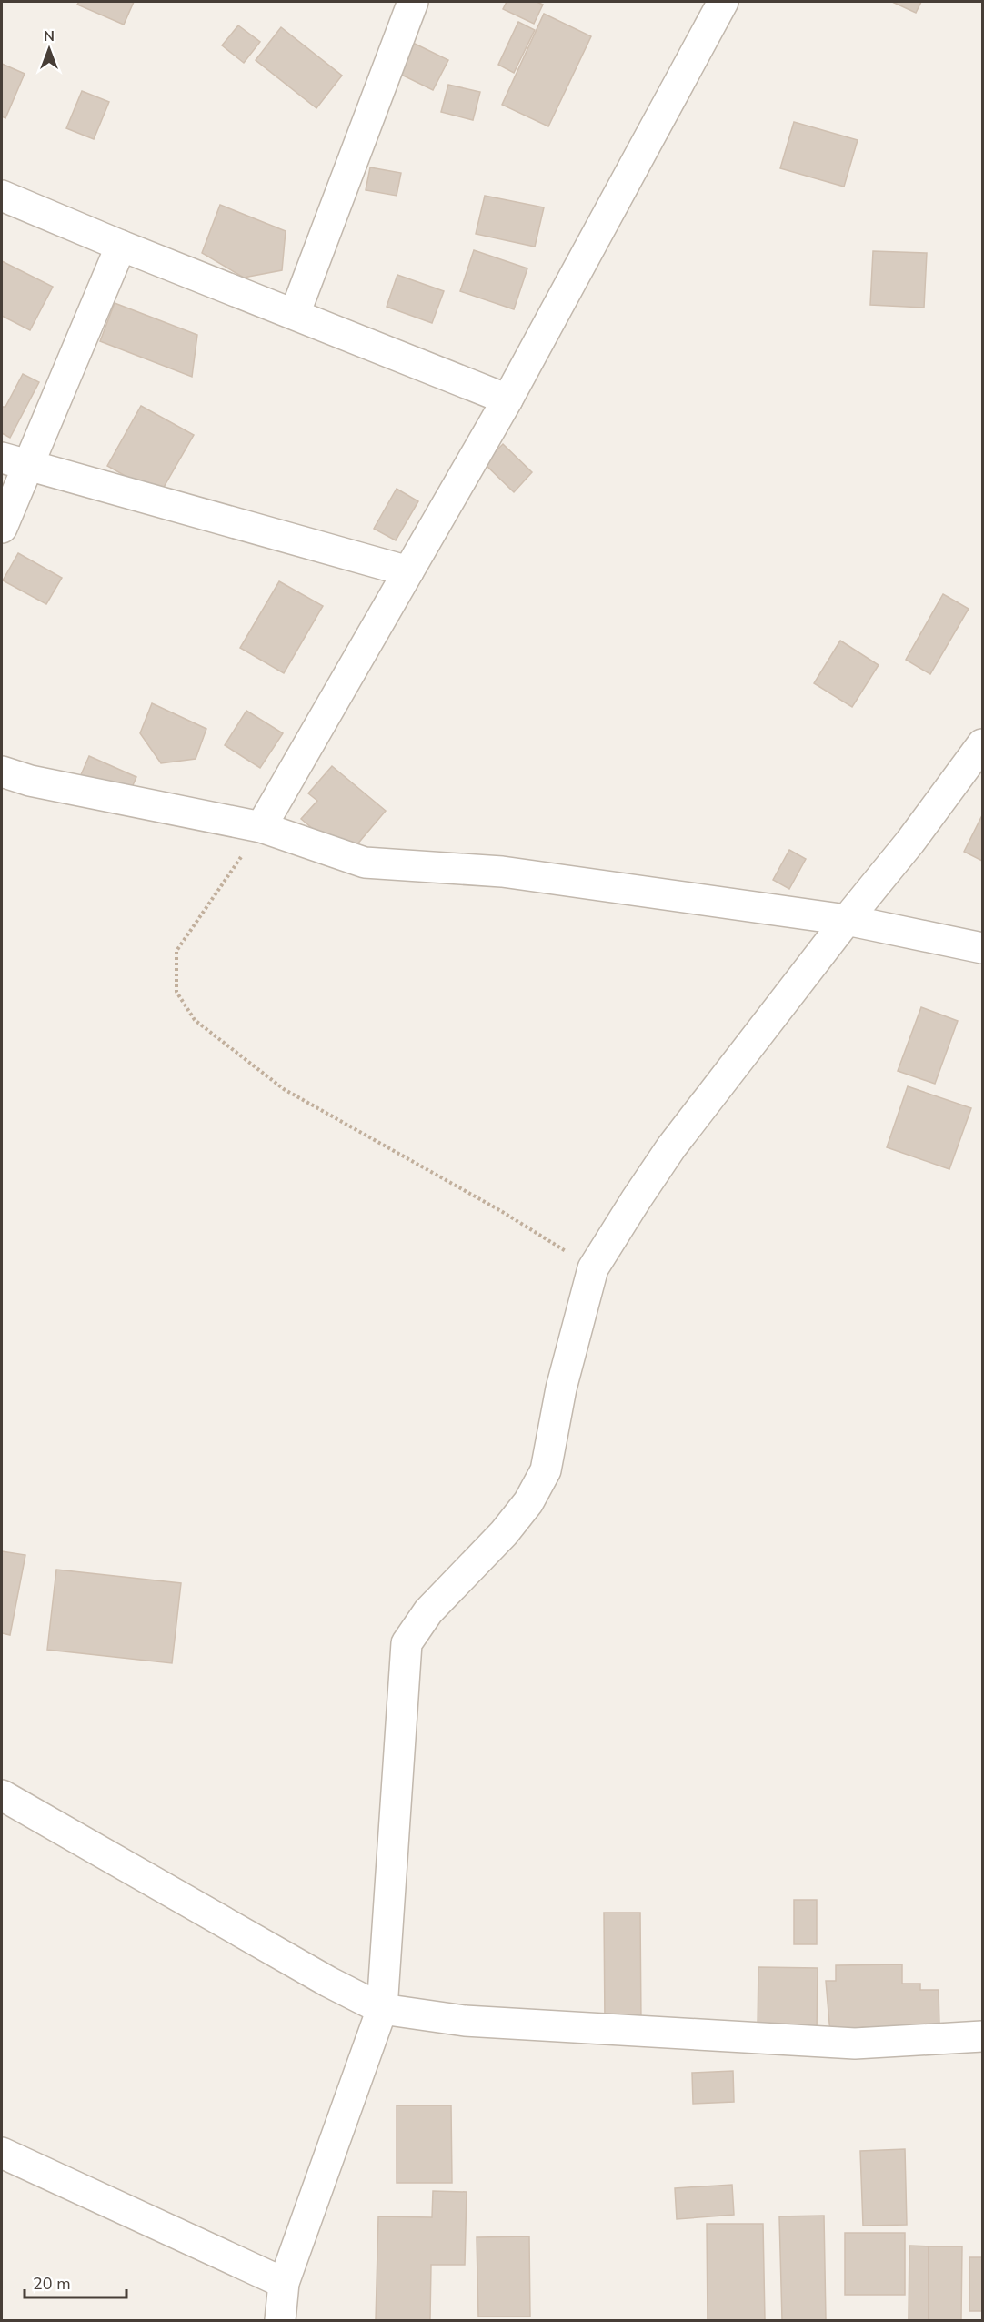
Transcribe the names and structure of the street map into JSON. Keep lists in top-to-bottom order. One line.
{"scale_bar":"20 m","north":"top"}
